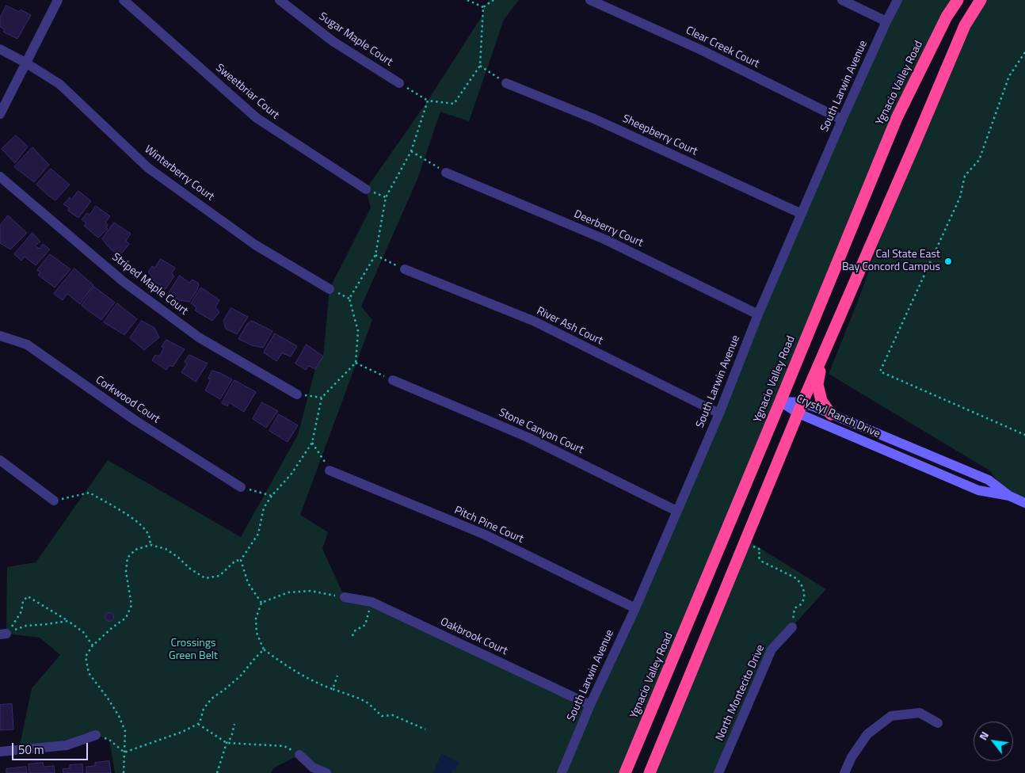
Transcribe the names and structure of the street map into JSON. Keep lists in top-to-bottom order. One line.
{"streets":{"highway":["Ygnacio Valley Road"],"street":["Sugar Maple Court","Clear Creek Court","South Larwin Avenue","Sweetbriar Court","Sheepberry Court","Winterberry Court","Deerberry Court","Striped Maple Court","River Ash Court","Corkwood Court","Crystyl Ranch Drive","Stone Canyon Court","Pitch Pine Court","Oakbrook Court","North Montecito Drive"]},"crossings":[["Clear Creek Court","South Larwin Avenue"],["Ygnacio Valley Road","Crystyl Ranch Drive"],["South Larwin Avenue","Sheepberry Court"],["South Larwin Avenue","Deerberry Court"],["South Larwin Avenue","River Ash Court"],["South Larwin Avenue","Stone Canyon Court"],["South Larwin Avenue","Pitch Pine Court"],["South Larwin Avenue","Oakbrook Court"]],"parks":["Crossings Green Belt"],"places":["Cal State East Bay Concord Campus"],"scale_bar":"50 m","north":"top left"}
